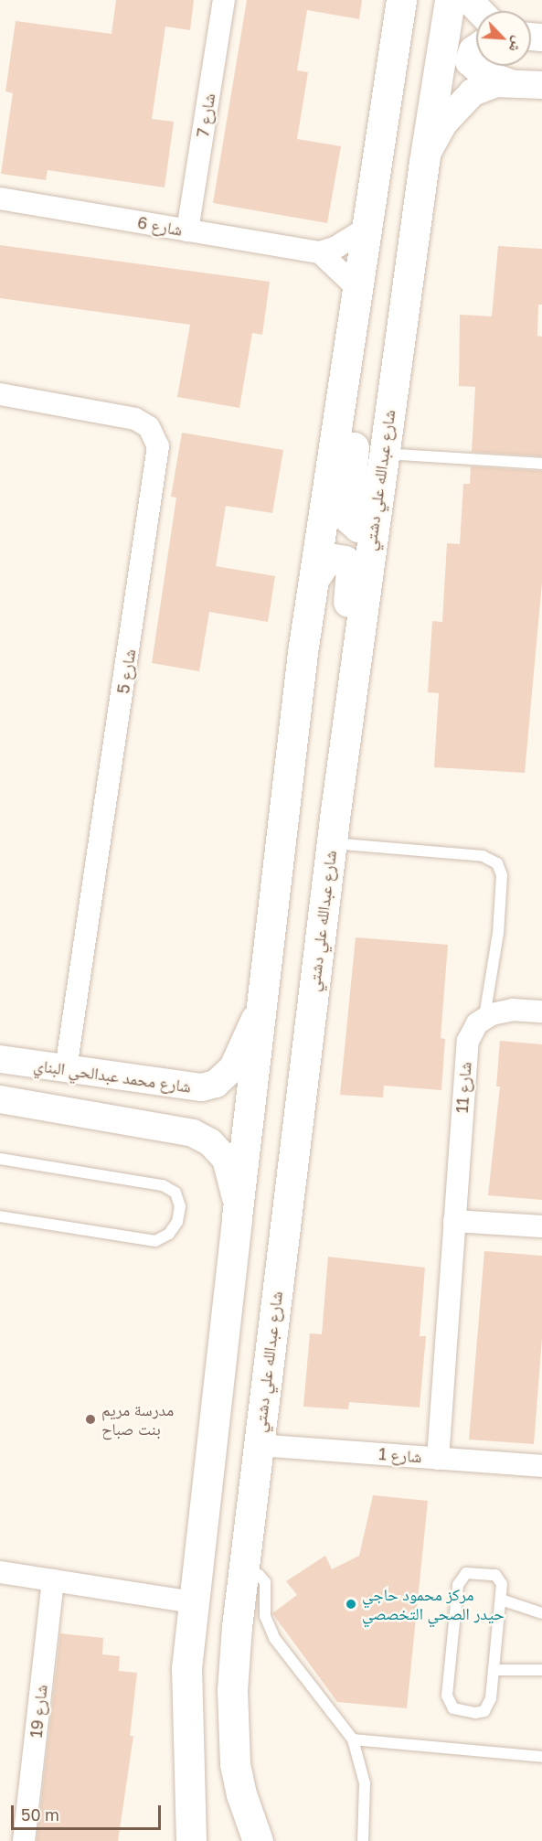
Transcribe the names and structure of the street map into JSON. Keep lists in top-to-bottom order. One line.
{"streets":{"main road":["شارع عبدالله علي دشتي"],"street":["شارع 7","شارع 6","شارع 5","شارع محمد عبدالحي البناي","شارع 11","شارع 1","شارع 19"]},"crossings":[["شارع 7","شارع 6"],["شارع عبدالله علي دشتي","شارع 1"],["شارع 5","شارع محمد عبدالحي البناي"],["شارع 11","شارع 1"]],"places":["مدرسة مريم بنت صباح","مركز محمود حاجي حيدر الصحي التخصصي"],"scale_bar":"50 m","north":"bottom right"}
